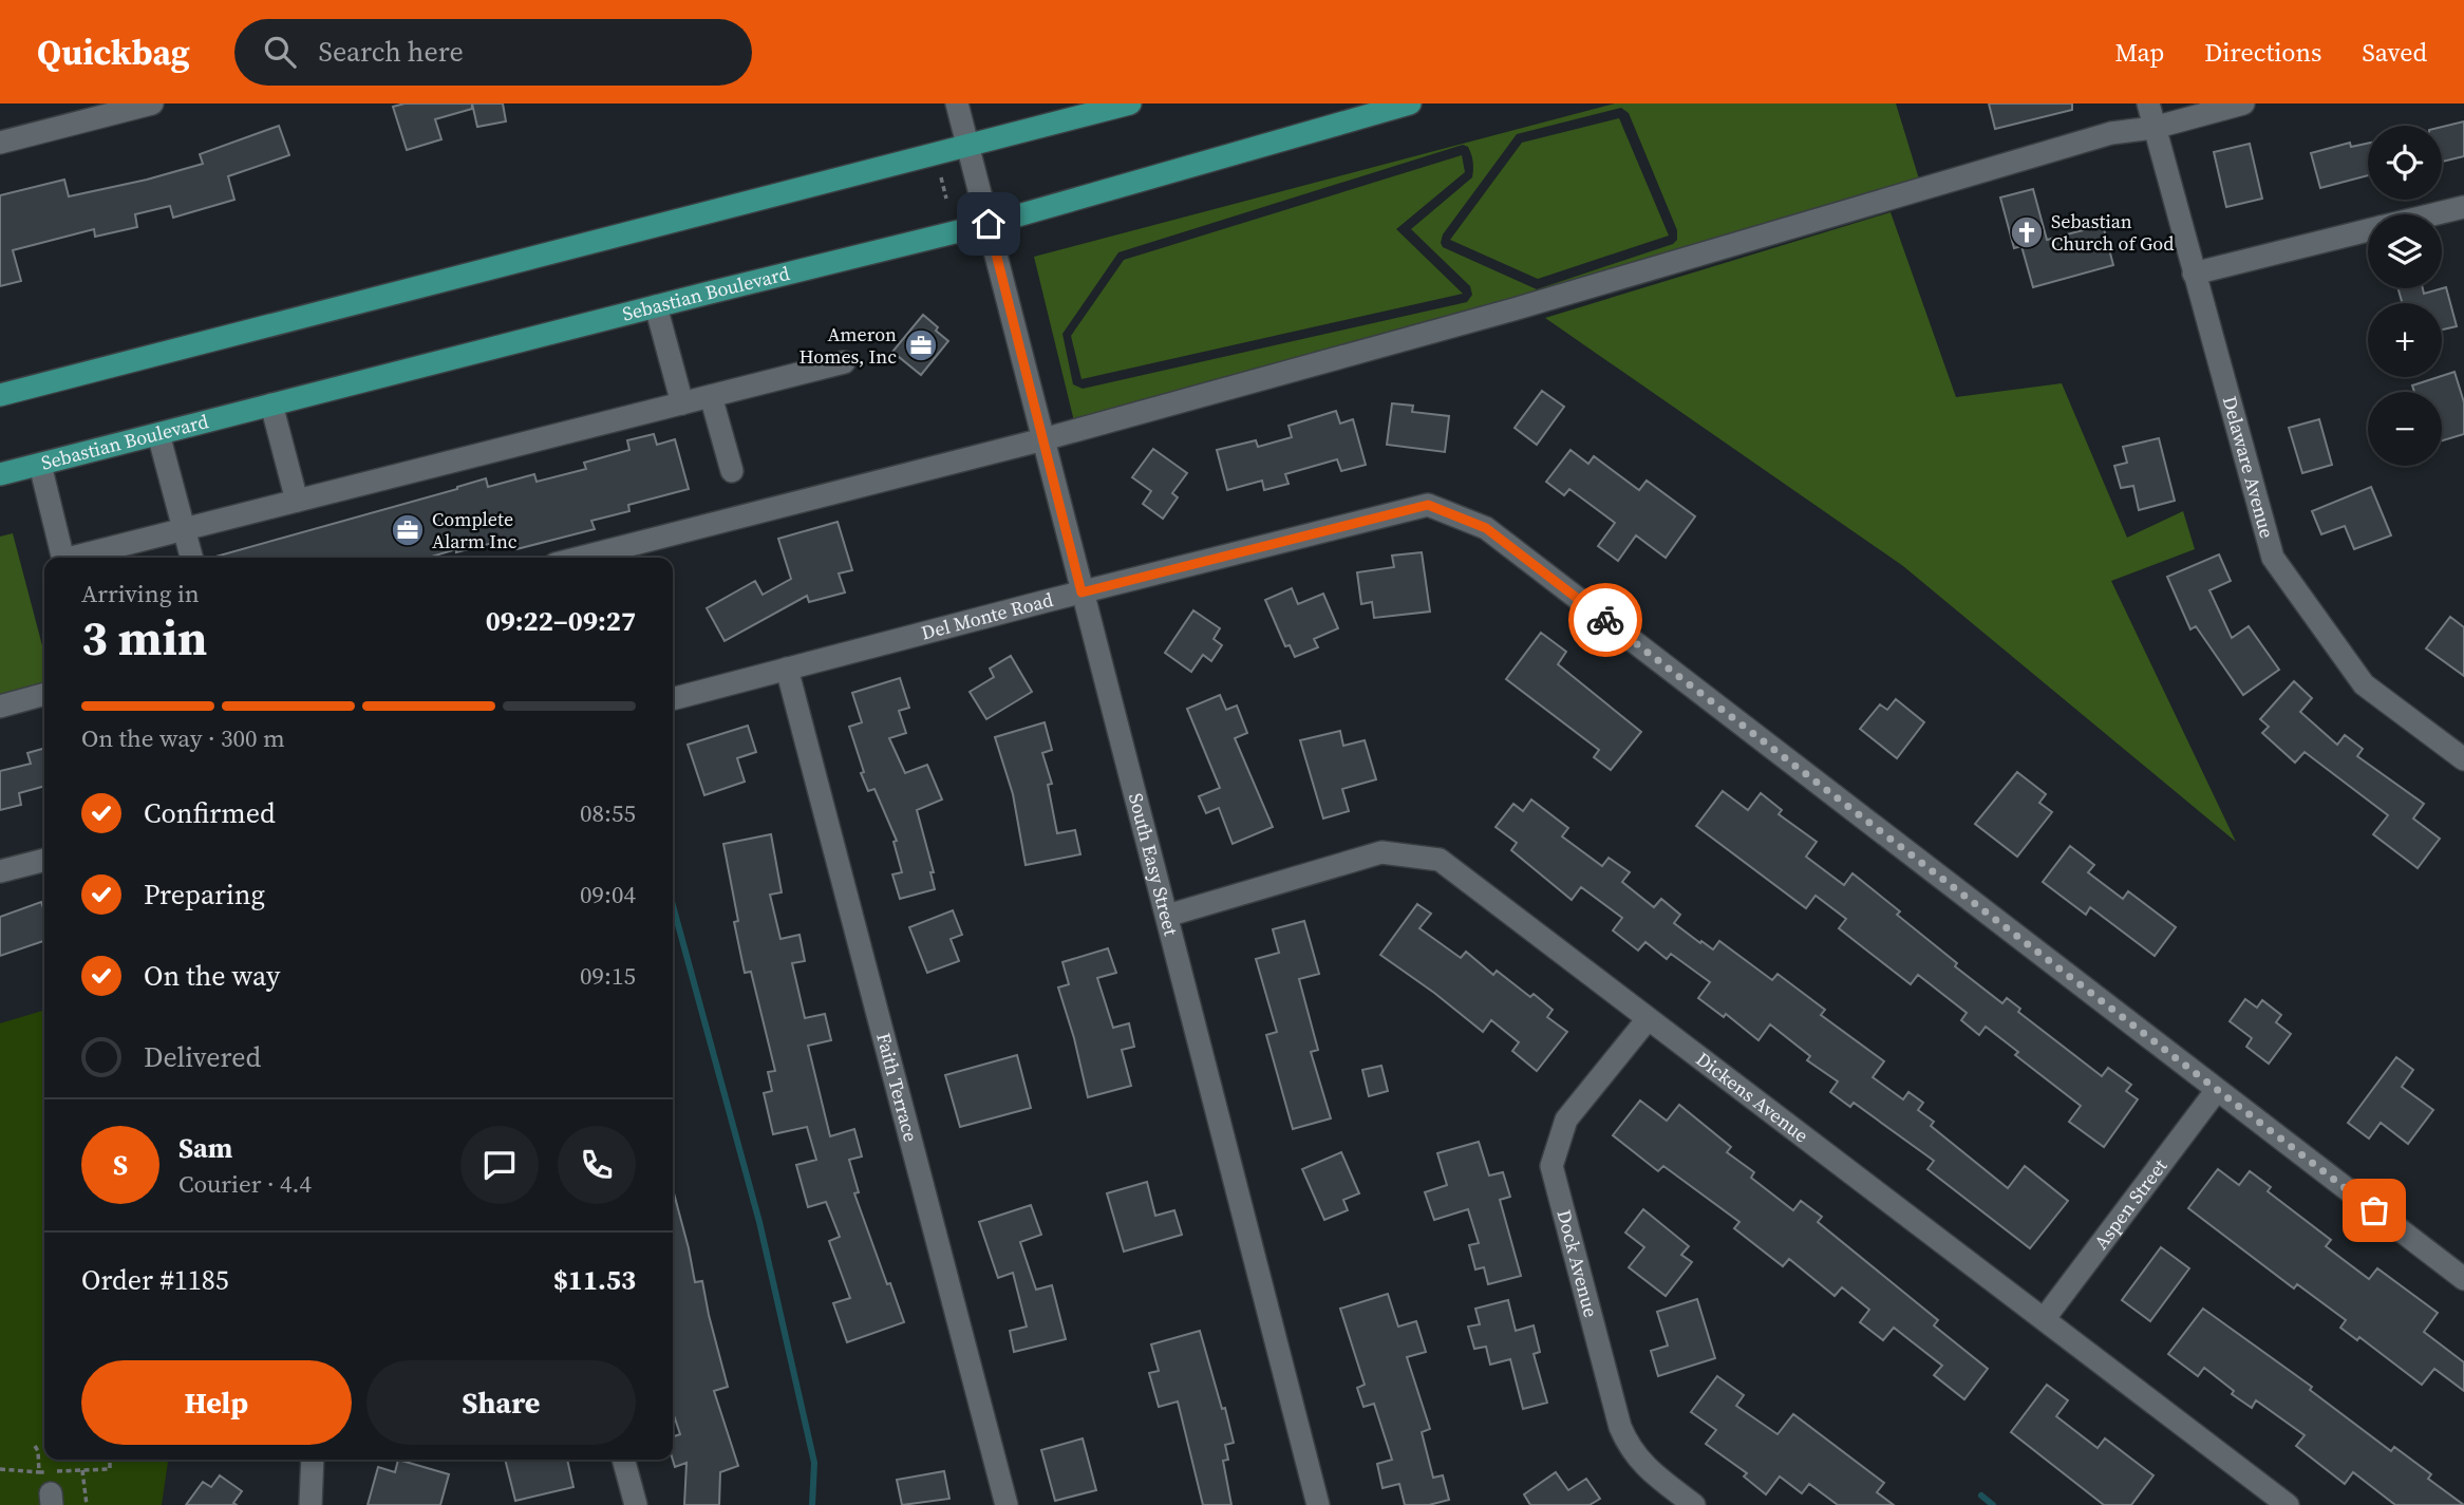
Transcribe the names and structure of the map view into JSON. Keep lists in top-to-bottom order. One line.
{"streets":{"main road":["Sebastian Boulevard"],"street":["Delaware Avenue","Del Monte Road","South Easy Street","Faith Terrace","Dickens Avenue","Aspen Street","Dock Avenue"]},"crossings":[["Sebastian Boulevard","South Easy Street"],["Del Monte Road","South Easy Street"],["Del Monte Road","Faith Terrace"],["Del Monte Road","Aspen Street"],["South Easy Street","Dickens Avenue"],["Dickens Avenue","Aspen Street"],["Dickens Avenue","Dock Avenue"]],"places":{"church":["Sebastian Church of God"],"office":["Ameron Homes, Inc","Complete Alarm Inc"]},"page":{"header":"Quickbag","search":"Search here","nav":["Map","Directions","Saved"],"map_buttons":["+","−"],"heading":["3 min","Arriving in","09:22–09:27"],"panel":["Sam","Courier · 4.4","Order #1185","$11.53"],"bar":"On the way · 300 m","list":[["Confirmed","08:55"],["Preparing","09:04"],["On the way","09:15"],"Delivered"],"round":"S","buttons":["Help","Share"]}}
